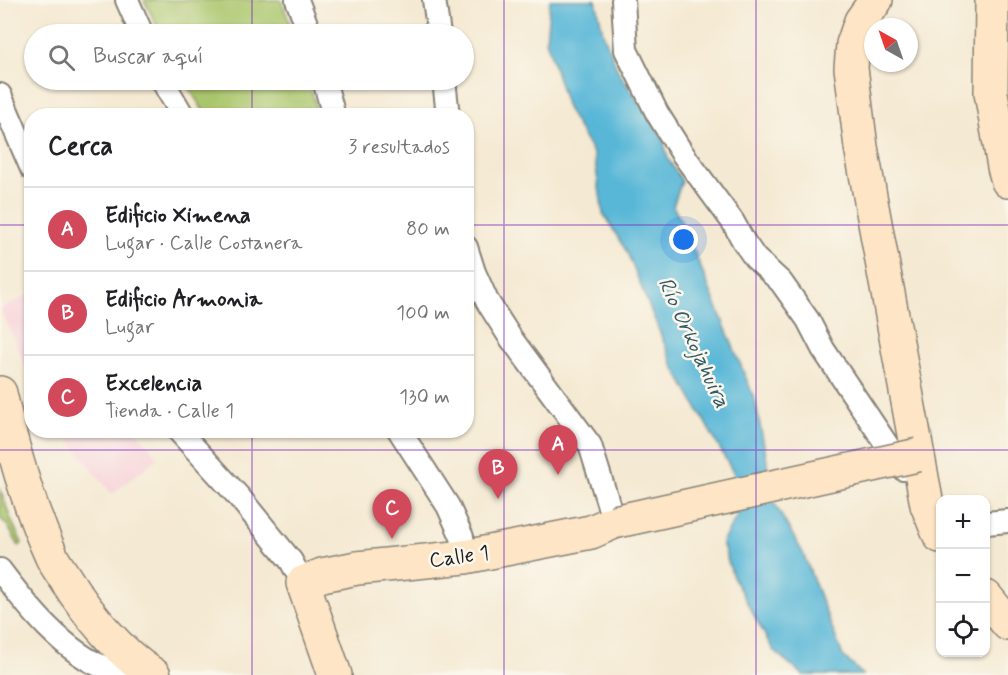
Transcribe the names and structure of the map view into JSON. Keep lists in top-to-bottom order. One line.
{"streets":{"main road":["Calle 1"]},"water":["Río Orkojahuira"],"north":"top left","page":{"search":"Buscar aquí","heading":["Cerca","3 resultados"],"list":[{"mark":"A","name":"Edificio Ximena","note":"Lugar · Calle Costanera","value":"80 m"},{"mark":"B","name":"Edificio Armonia","note":"Lugar","value":"100 m"},{"mark":"C","name":"Excelencia","note":"Tienda · Calle 1","value":"130 m"}],"pins":["A","B","C"],"map_buttons":["+","−"]}}
